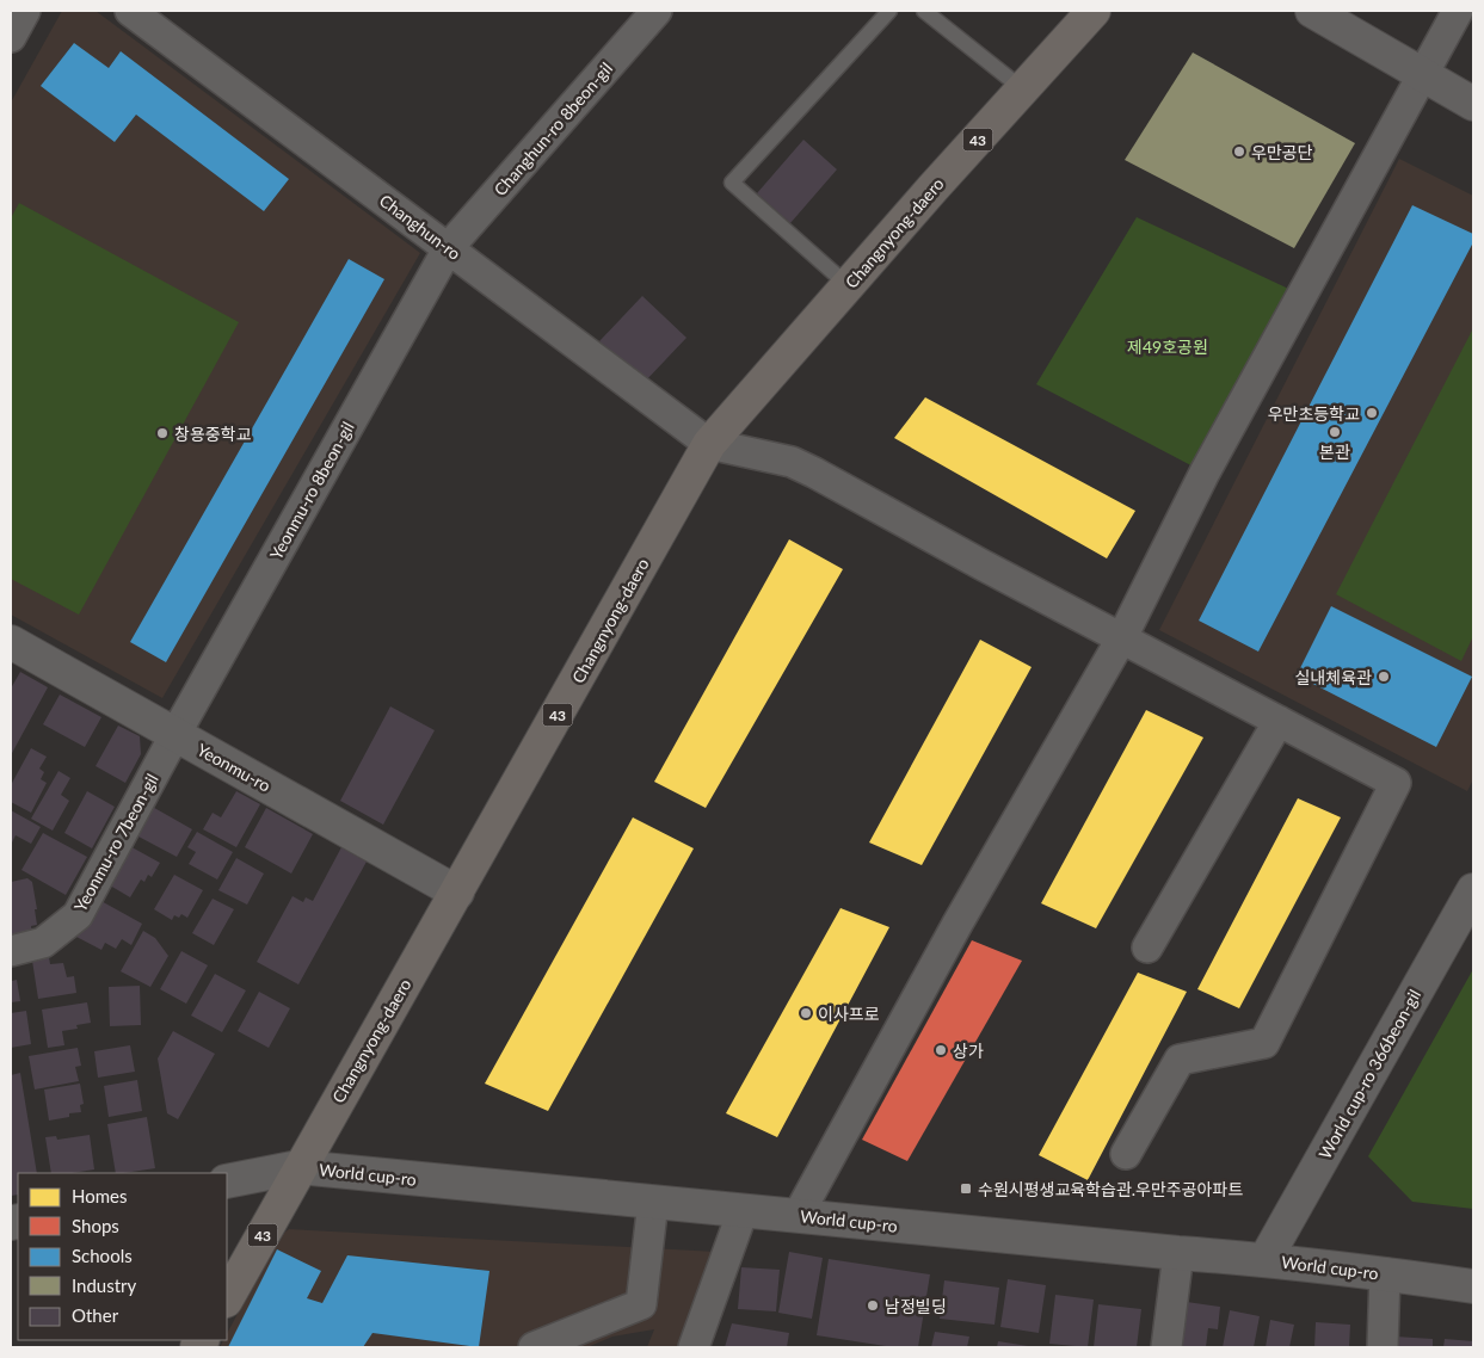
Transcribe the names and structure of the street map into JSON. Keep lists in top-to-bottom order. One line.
{"streets":{"main road":["43","Changnyong-daero"],"street":["Changhun-ro 8beon-gil","Changhun-ro","Yeonmu-ro 8beon-gil","Yeonmu-ro","Yeonmu-ro 7beon-gil","World cup-ro 366beon-gil","World cup-ro"]},"crossings":[["Changhun-ro 8beon-gil","Changhun-ro"],["Changhun-ro 8beon-gil","Yeonmu-ro 8beon-gil"],["Changhun-ro","Changnyong-daero"],["Changhun-ro","Yeonmu-ro 8beon-gil"],["Changnyong-daero","Yeonmu-ro"],["Changnyong-daero","World cup-ro"],["Yeonmu-ro 8beon-gil","Yeonmu-ro"],["Yeonmu-ro 8beon-gil","Yeonmu-ro 7beon-gil"],["Yeonmu-ro","Yeonmu-ro 7beon-gil"],["World cup-ro 366beon-gil","World cup-ro"]],"parks":["제49호공원"],"places":{"other":["우만공단","우만초등학교","본관","창용중학교","실내체육관","이사프로","상가","남정빌딩"],"transit":["수원시평생교육학습관.우만주공아파트"]},"legend":["Homes","Shops","Schools","Industry","Other"]}
